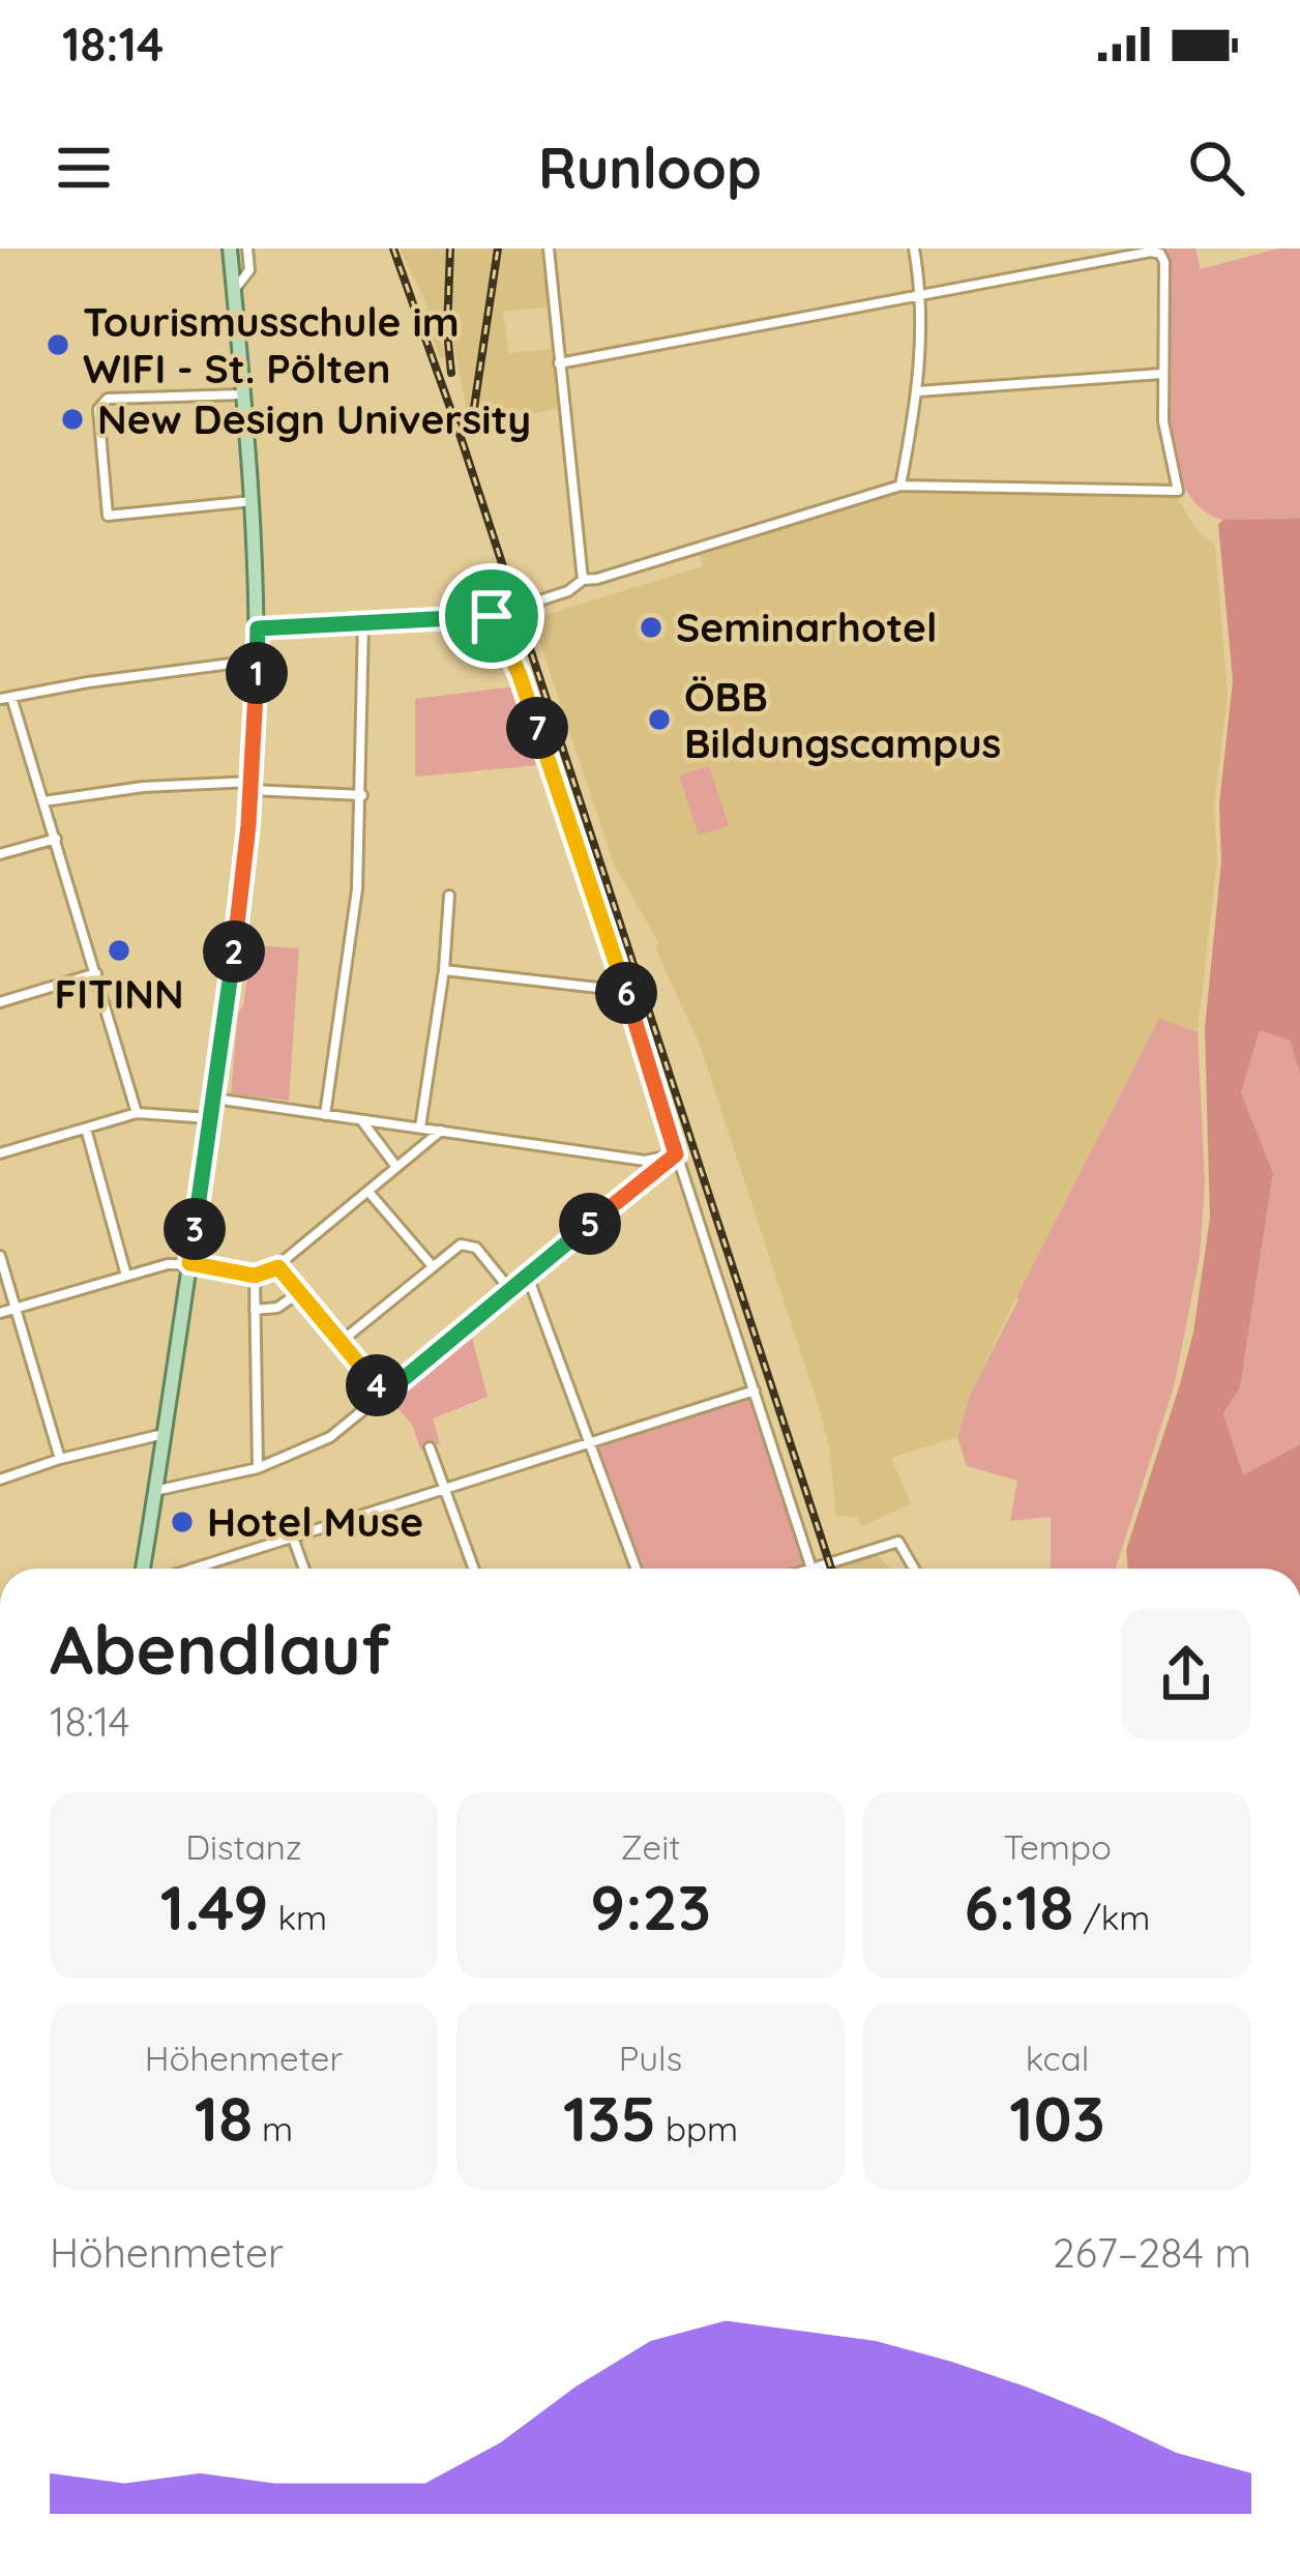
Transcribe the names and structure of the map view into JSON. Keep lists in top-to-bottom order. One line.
{"places":["Tourismusschule im WIFI - St. Pölten","New Design University","Seminarhotel","ÖBB Bildungscampus","FITINN","Hotel Muse"],"page":{"status":"18:14","header":"Runloop","pins":["1","7","2","6","5","3","4"],"heading":["Abendlauf","18:14"],"stats":[["Distanz","1.49 km"],["Zeit","9:23"],["Tempo","6:18 /km"],["Höhenmeter","18 m"],["Puls","135 bpm"],["kcal","103"]],"chart":["Höhenmeter","267–284 m"]}}
